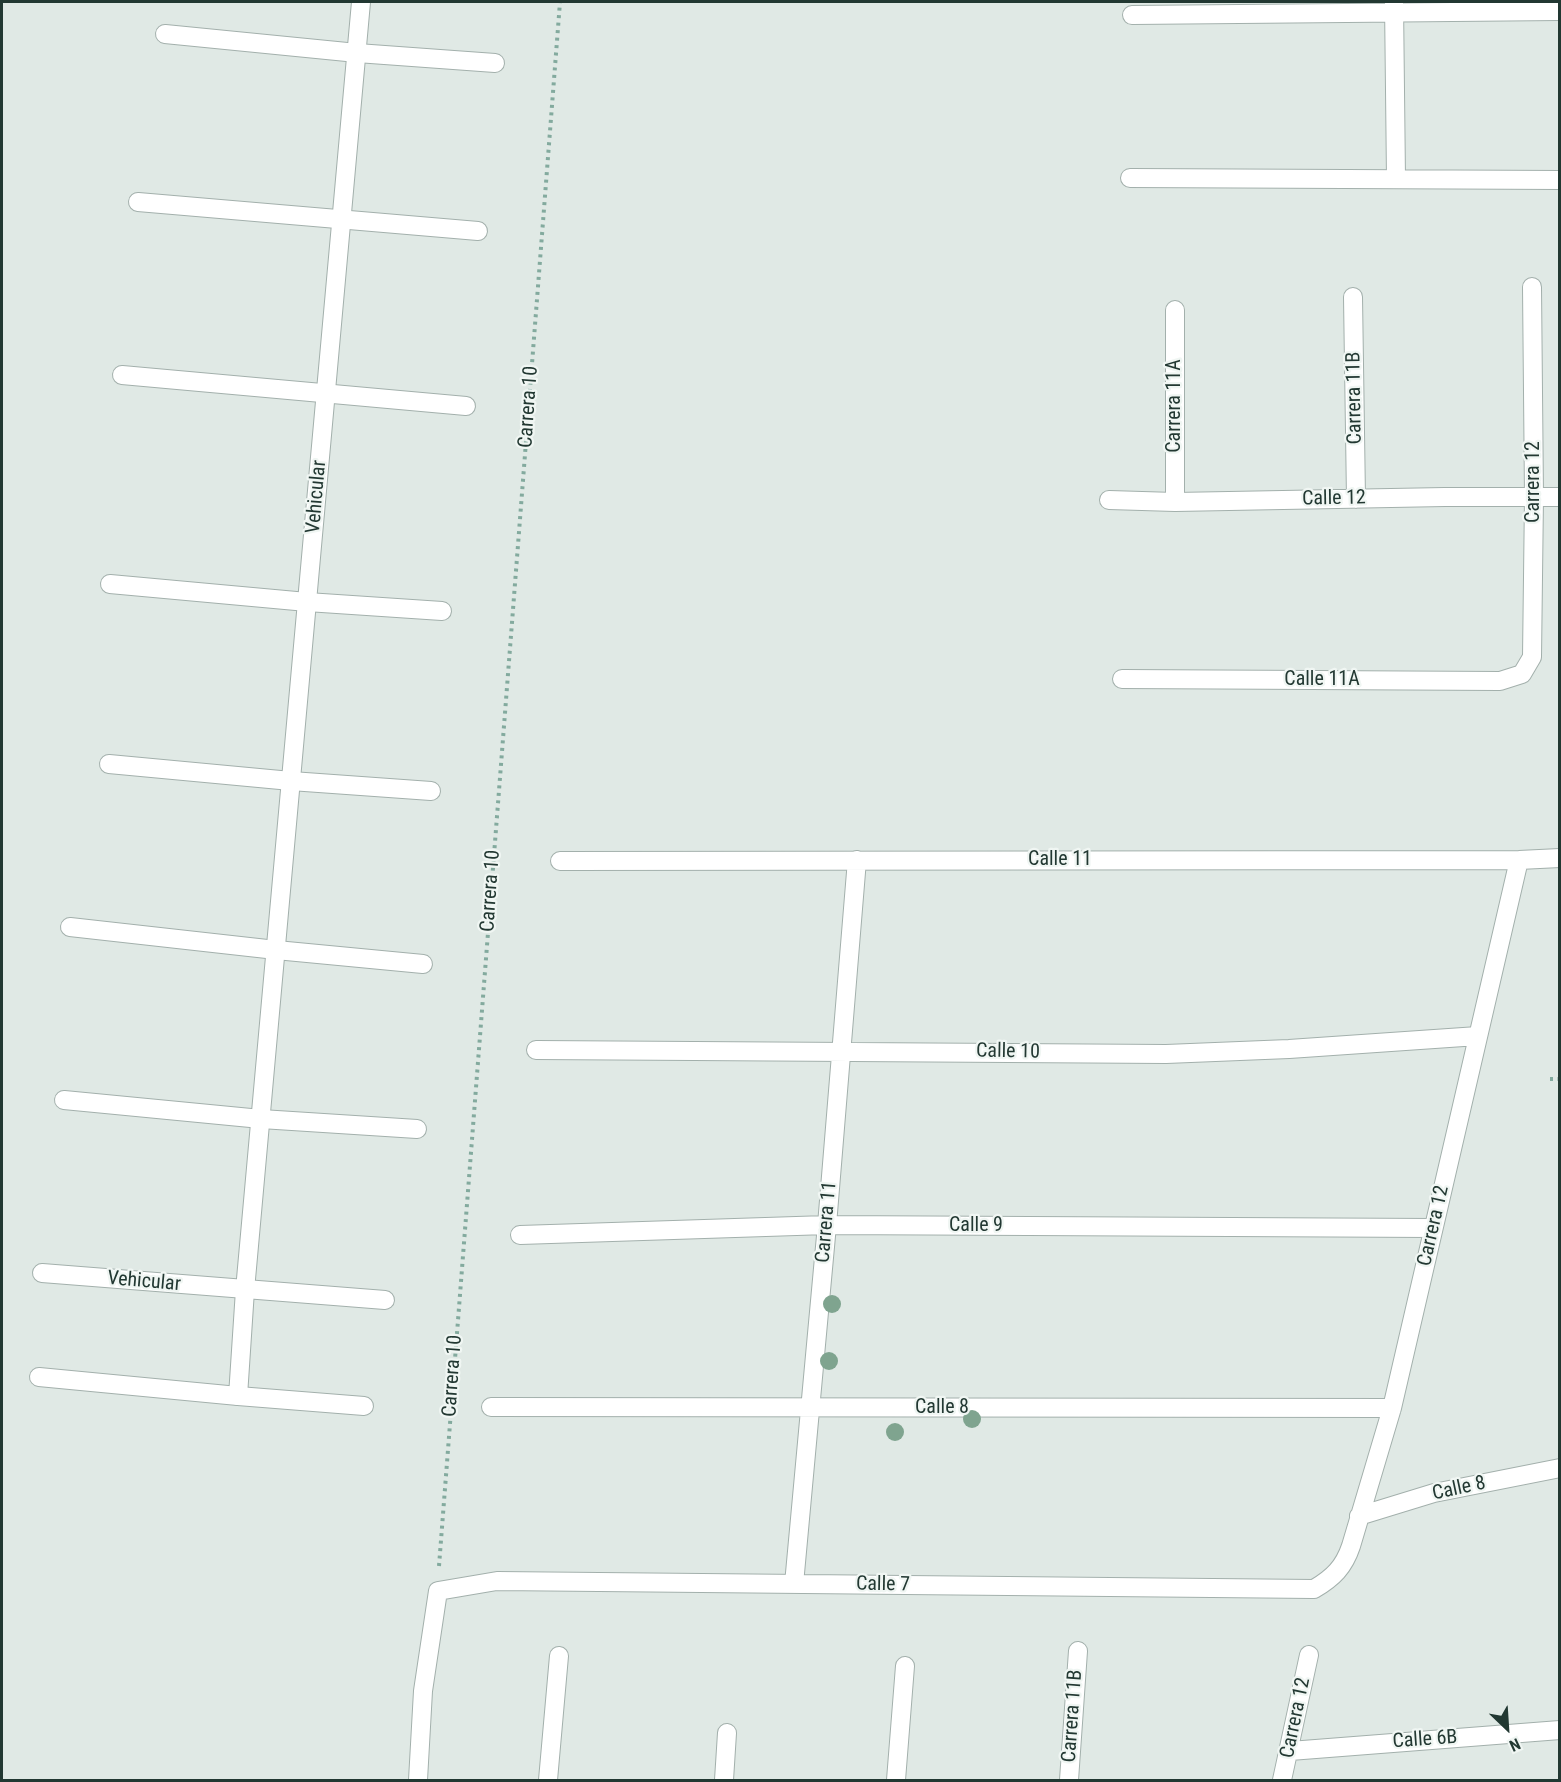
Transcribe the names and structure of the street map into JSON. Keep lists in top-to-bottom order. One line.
{"streets":{"street":["Carrera 11B","Carrera 11A","Carrera 12","Vehicular","Calle 12","Calle 11A","Calle 11","Calle 10","Carrera 11","Calle 9","Calle 8","Calle 7","Calle 6B"],"path":["Carrera 10"]},"crossings":[["Carrera 11B","Calle 12"],["Carrera 11A","Calle 12"],["Carrera 10","Calle 7"],["Carrera 12","Calle 12"],["Carrera 12","Calle 11A"],["Carrera 12","Calle 11"],["Carrera 12","Calle 10"],["Carrera 12","Calle 9"],["Carrera 12","Calle 8"],["Carrera 12","Calle 7"],["Carrera 12","Calle 6B"],["Calle 11","Carrera 11"],["Calle 10","Carrera 11"],["Carrera 11","Calle 9"],["Carrera 11","Calle 8"],["Carrera 11","Calle 7"]],"north":"bottom right"}
